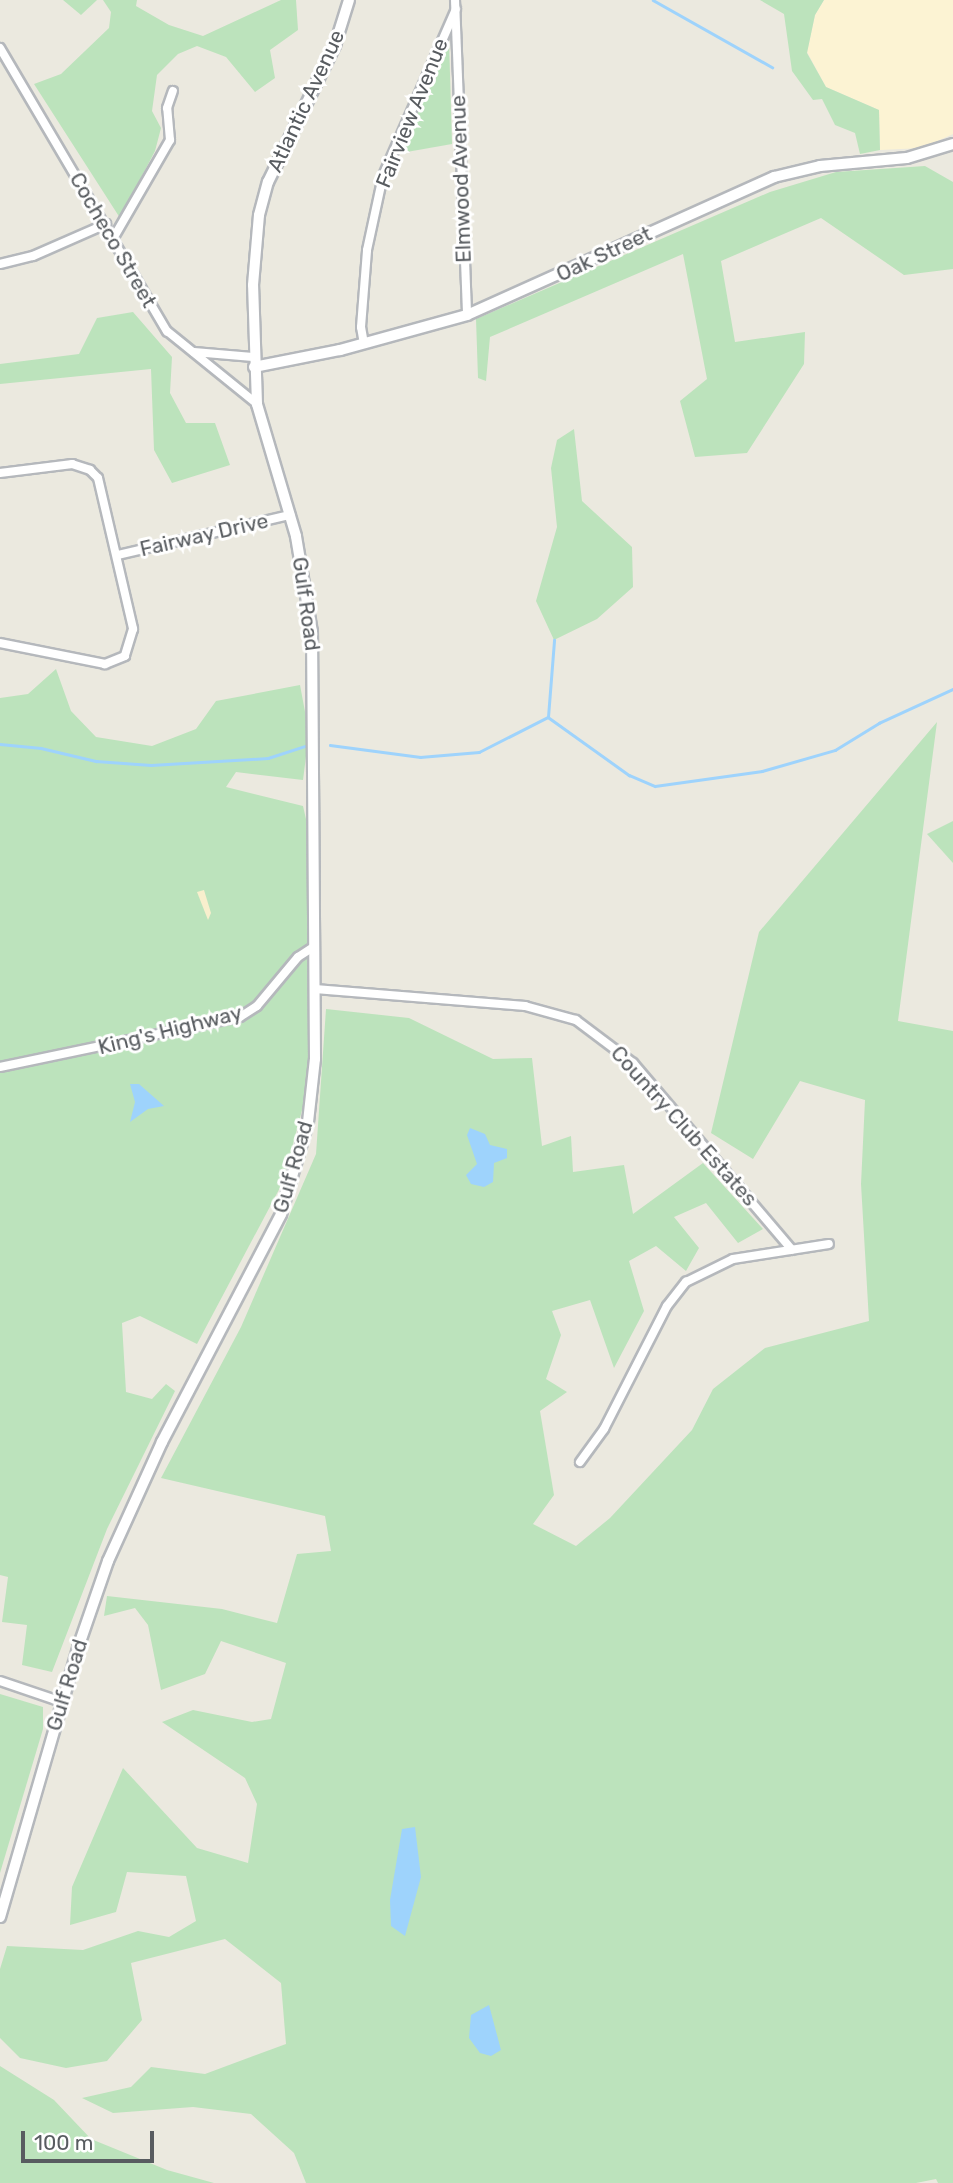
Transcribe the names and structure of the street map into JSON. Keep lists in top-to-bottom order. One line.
{"streets":{"street":["Atlantic Avenue","Fairview Avenue","Elmwood Avenue","Cocheco Street","Oak Street","Fairway Drive","Gulf Road","King's Highway","Country Club Estates"]},"crossings":[["Atlantic Avenue","Oak Street"],["Atlantic Avenue","Gulf Road"],["Fairview Avenue","Elmwood Avenue"],["Fairview Avenue","Oak Street"],["Elmwood Avenue","Oak Street"],["Cocheco Street","Gulf Road"],["Oak Street","Gulf Road"],["Fairway Drive","Gulf Road"],["Gulf Road","King's Highway"],["Gulf Road","Country Club Estates"]],"scale_bar":"100 m"}
